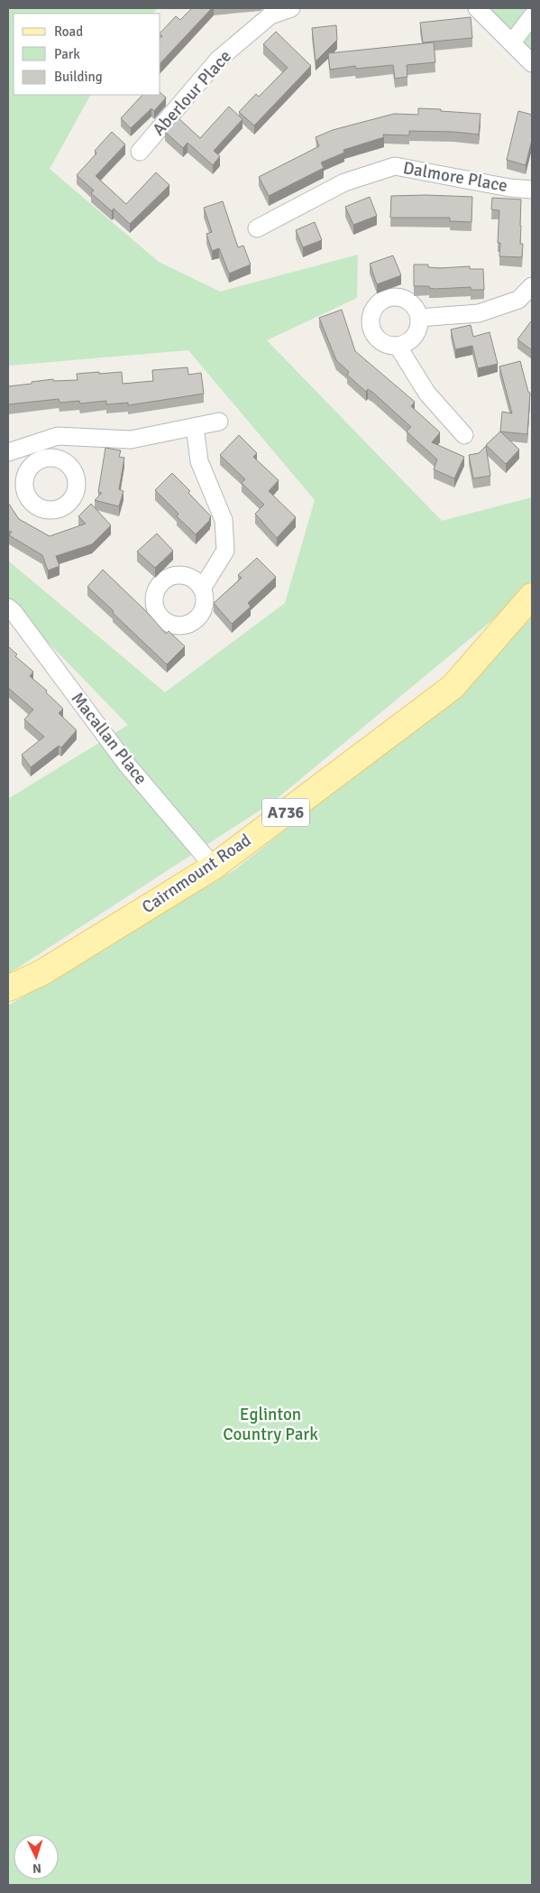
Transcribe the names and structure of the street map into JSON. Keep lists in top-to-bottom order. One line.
{"streets":{"main road":["A736","Cairnmount Road"],"street":["Aberlour Place","Dalmore Place","Macallan Place"]},"crossings":[["Macallan Place","Cairnmount Road"]],"parks":["Eglinton Country Park"],"legend":["Road","Park","Building"],"north":"bottom"}
